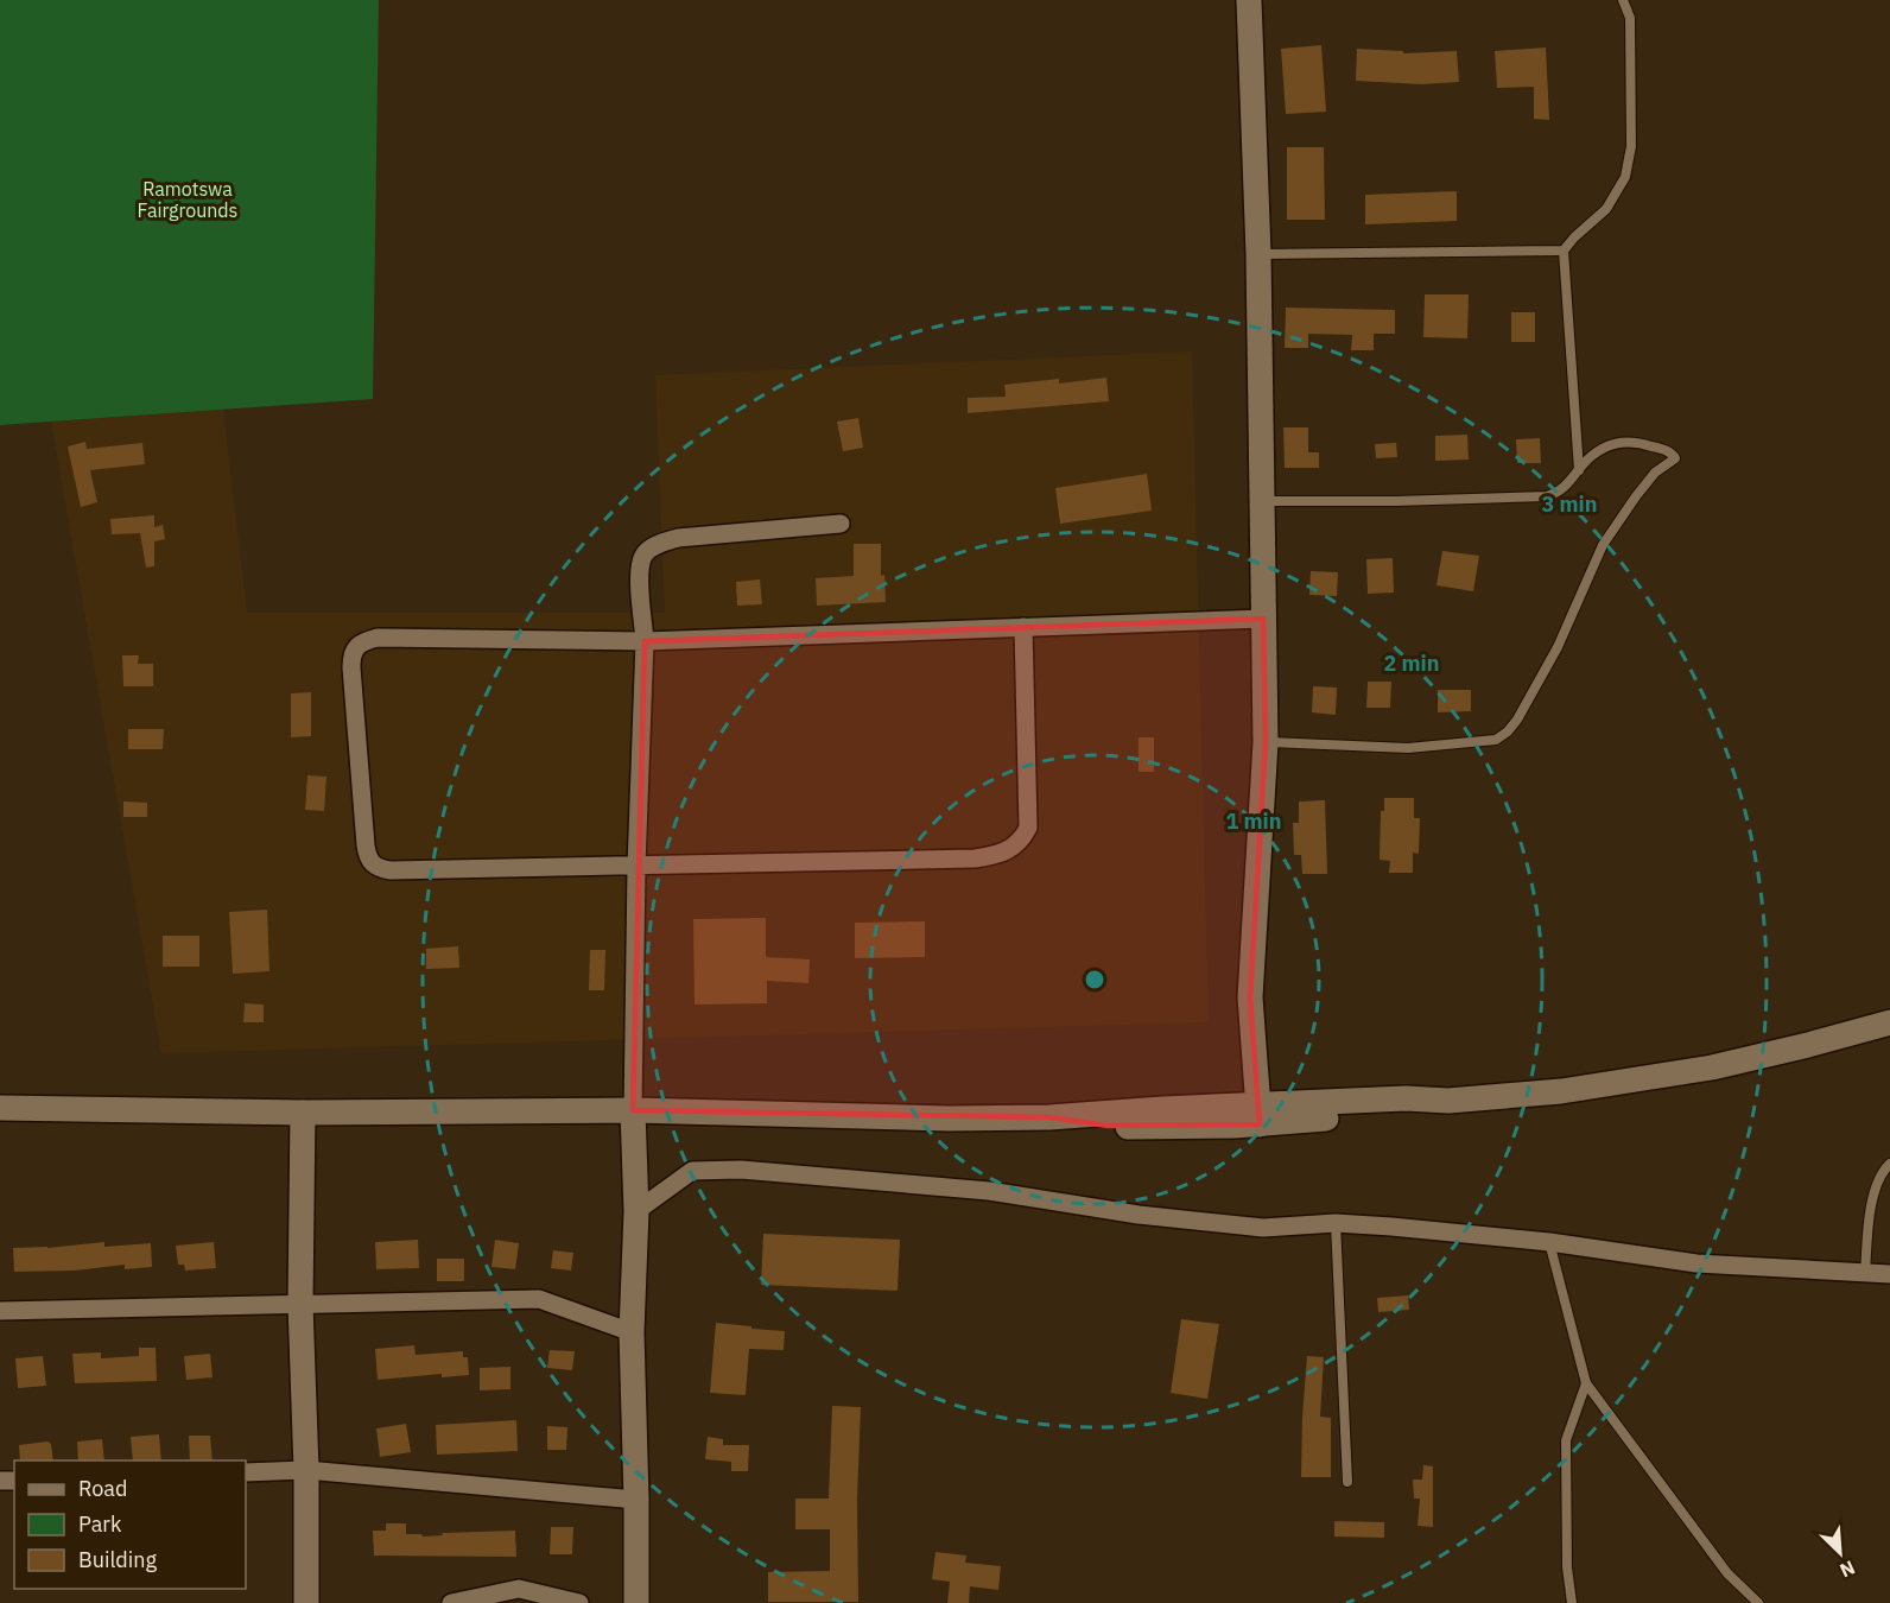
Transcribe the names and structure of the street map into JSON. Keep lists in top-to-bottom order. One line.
{"parks":["Ramotswa Fairgrounds"],"legend":["Road","Park","Building"],"north":"bottom right","rings":["3 min","2 min","1 min"]}
